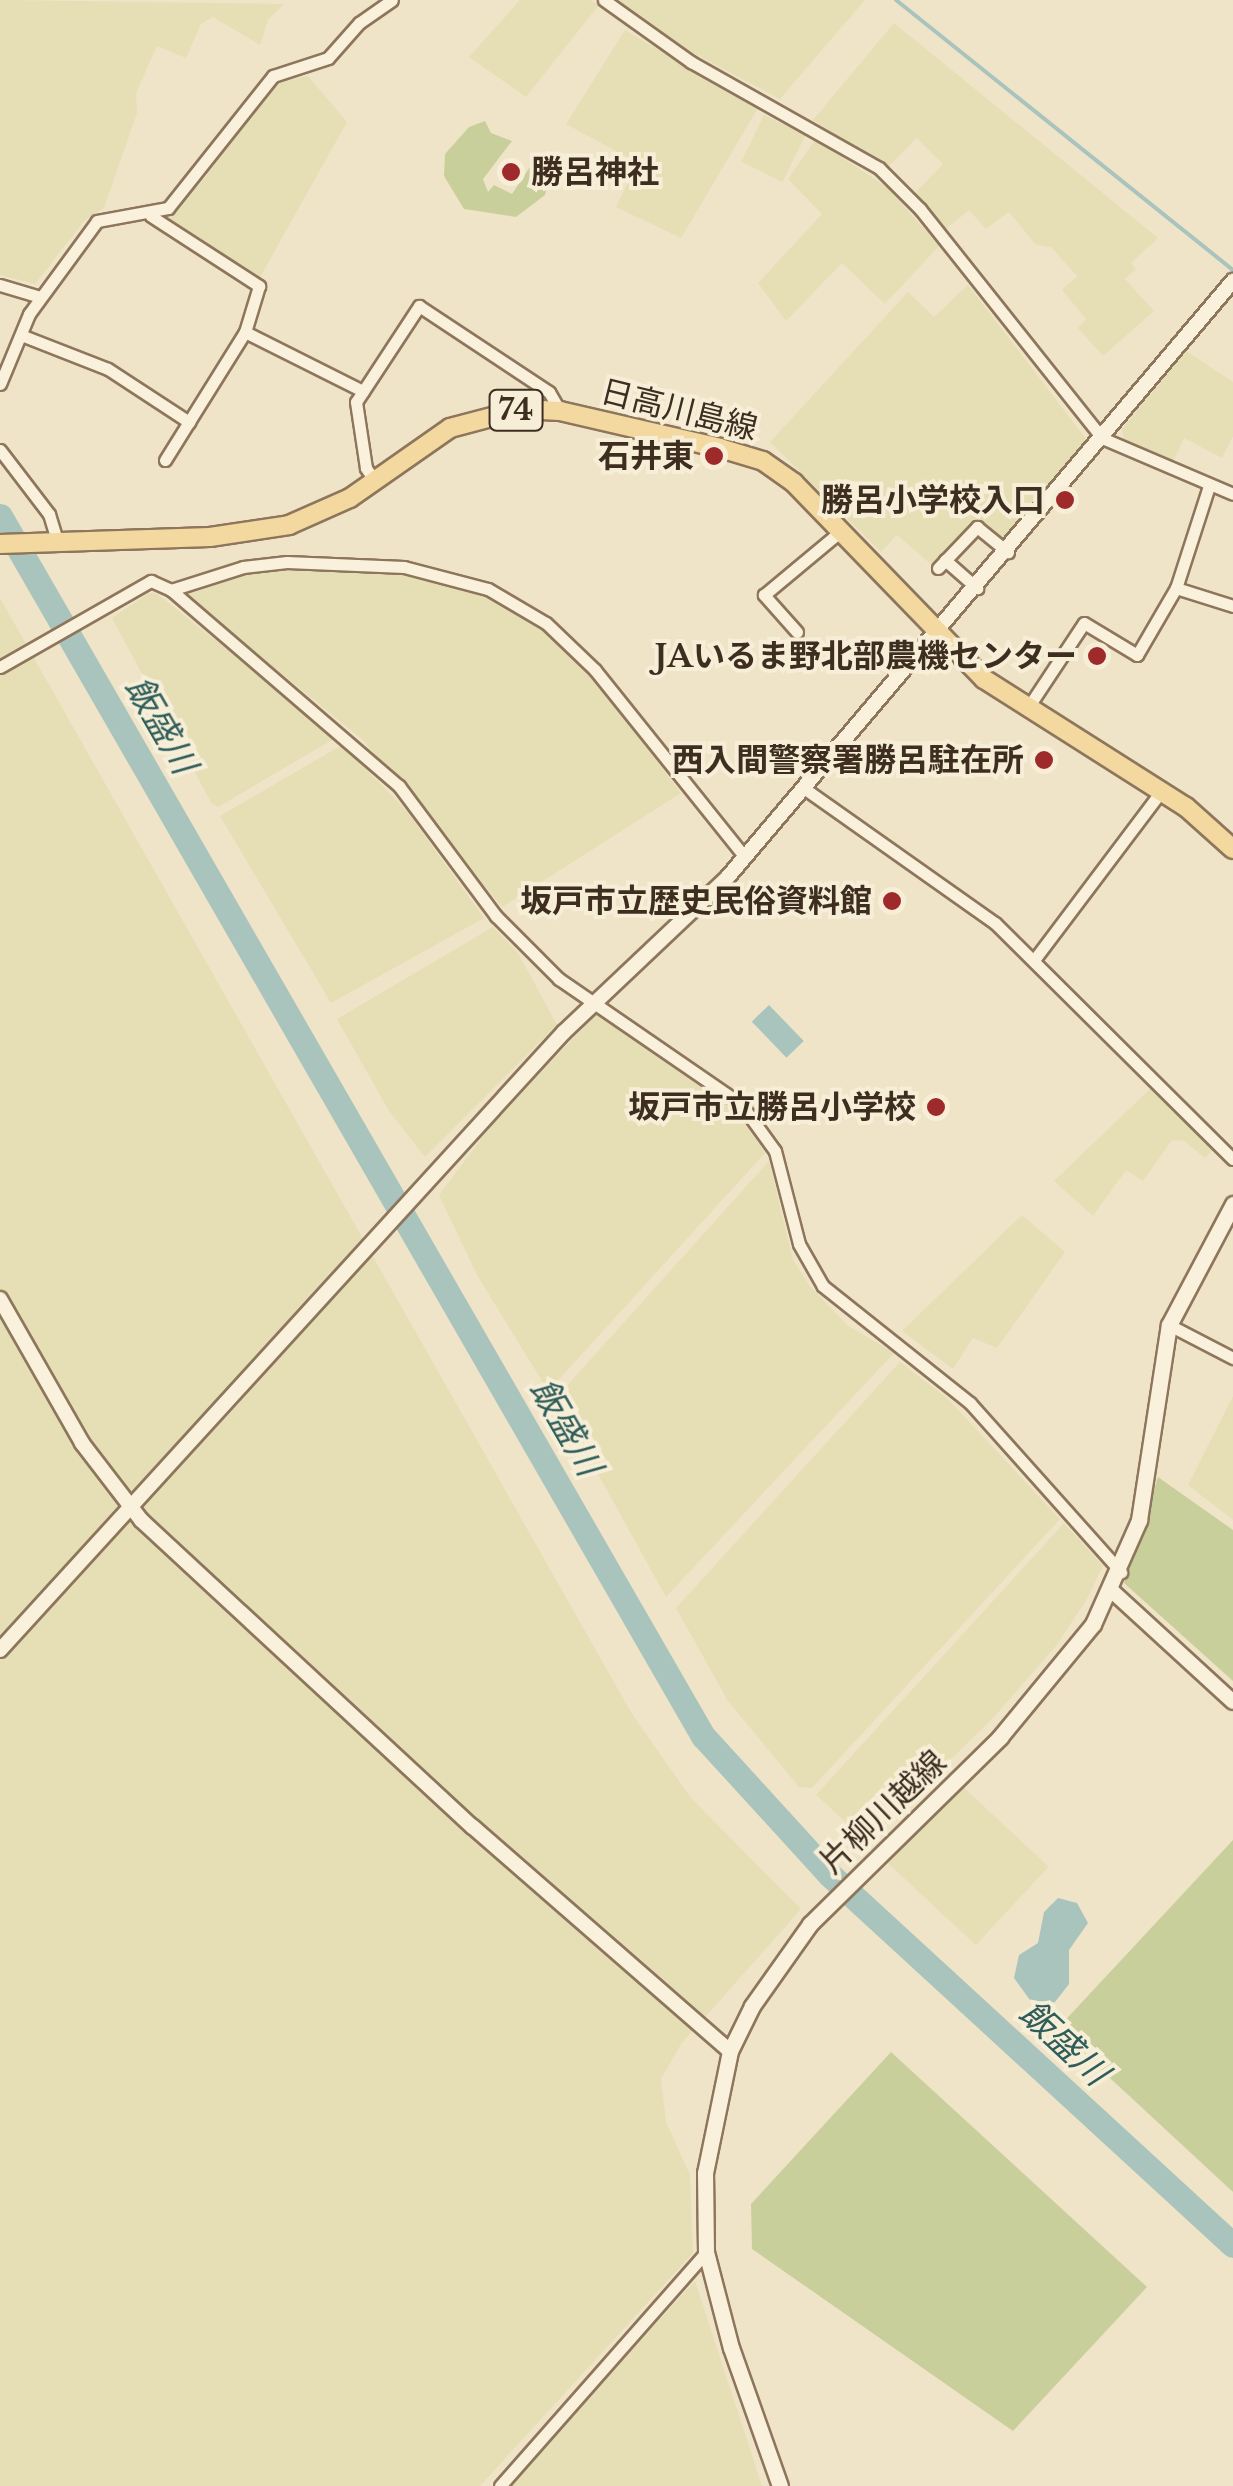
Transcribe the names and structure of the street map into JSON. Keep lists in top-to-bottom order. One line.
{"streets":{"main road":["74","日高川島線","片柳川越線"]},"water":["飯盛川"],"places":["勝呂神社","石井東","勝呂小学校入口","JAいるま野北部農機センター","西入間警察署勝呂駐在所","坂戸市立歴史民俗資料館","坂戸市立勝呂小学校"]}
